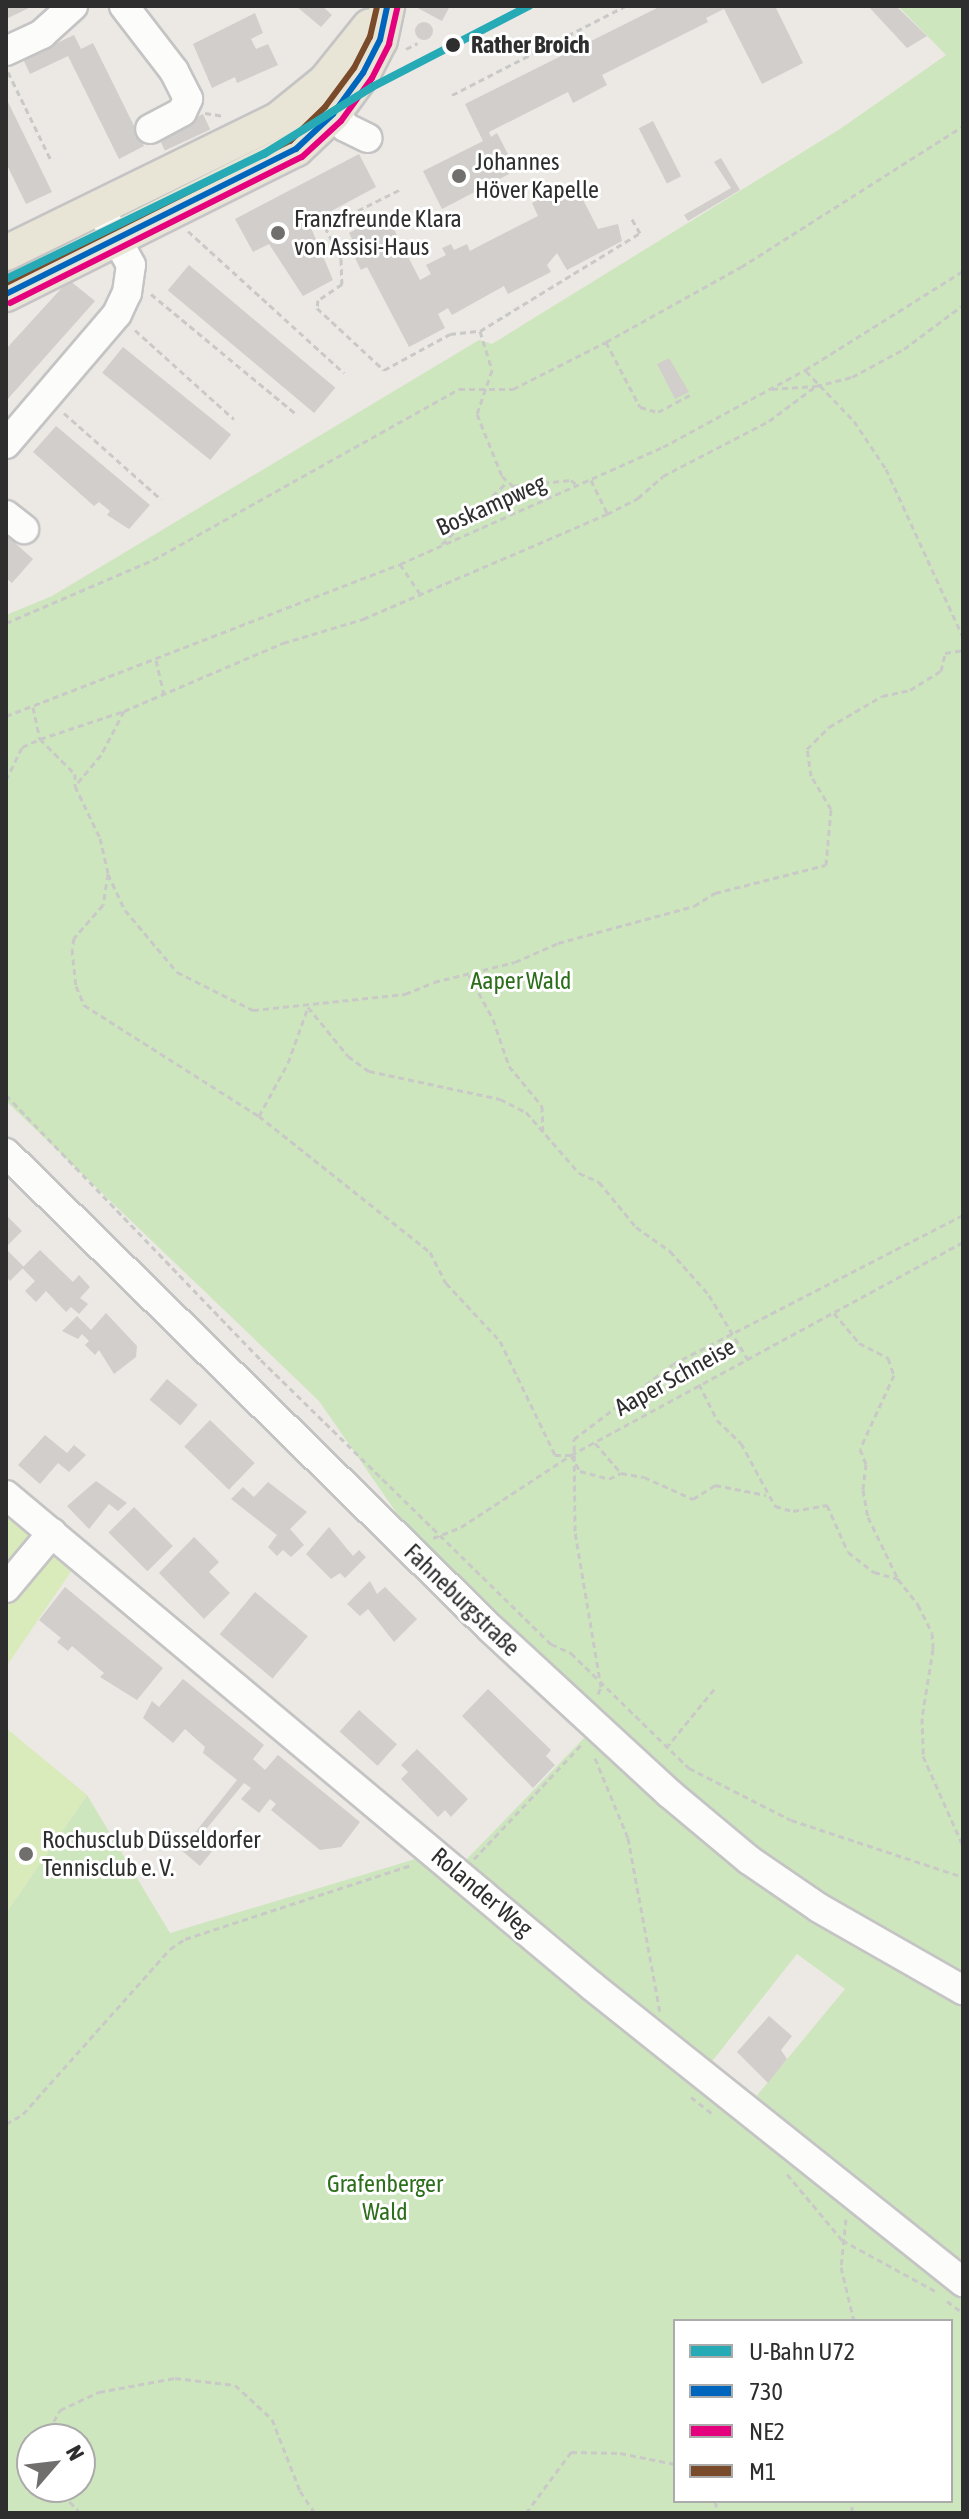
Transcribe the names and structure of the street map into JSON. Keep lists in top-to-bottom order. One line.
{"streets":{"street":["Fahneburgstraße","Rolander Weg"],"path":["Boskampweg","Aaper Schneise"]},"crossings":[["Aaper Schneise","Fahneburgstraße"]],"parks":["Aaper Wald","Grafenberger Wald"],"places":["Rather Broich","Johannes Höver Kapelle","Franzfreunde Klara von Assisi-Haus","Rochusclub Düsseldorfer Tennisclub e. V."],"lines":["metro line U72","transit line 730","transit line M1","transit line NE2"],"legend":["U-Bahn U72","730","NE2","M1"],"north":"top right"}
